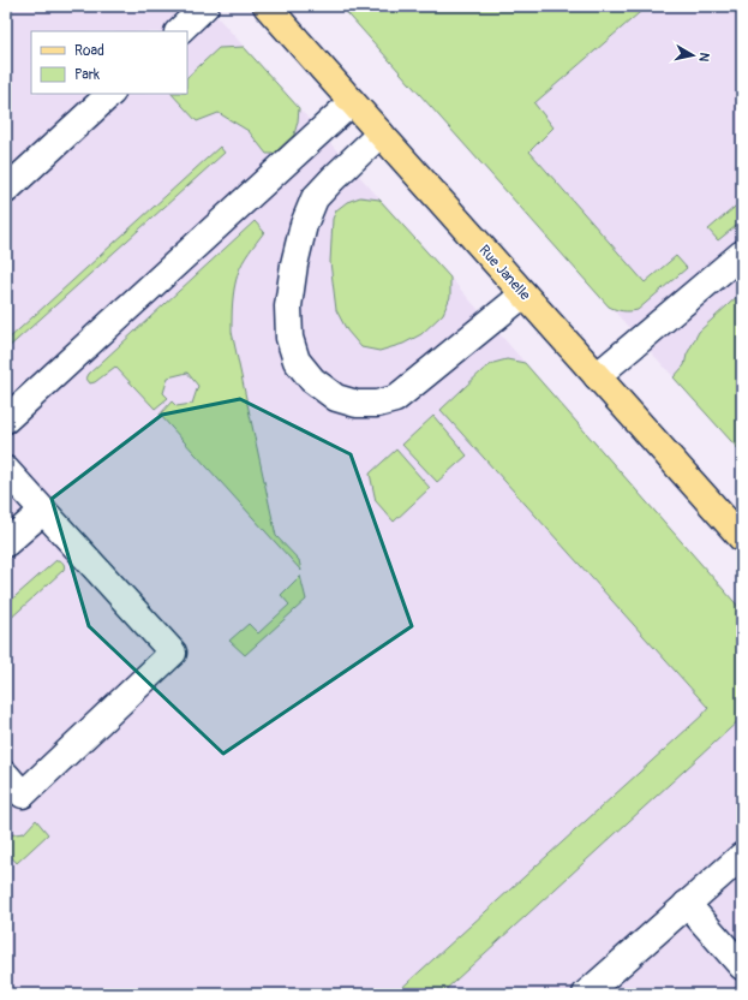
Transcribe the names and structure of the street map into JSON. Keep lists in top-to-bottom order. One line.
{"streets":{"main road":["Rue Janelle"]},"legend":["Road","Park"],"north":"right"}
